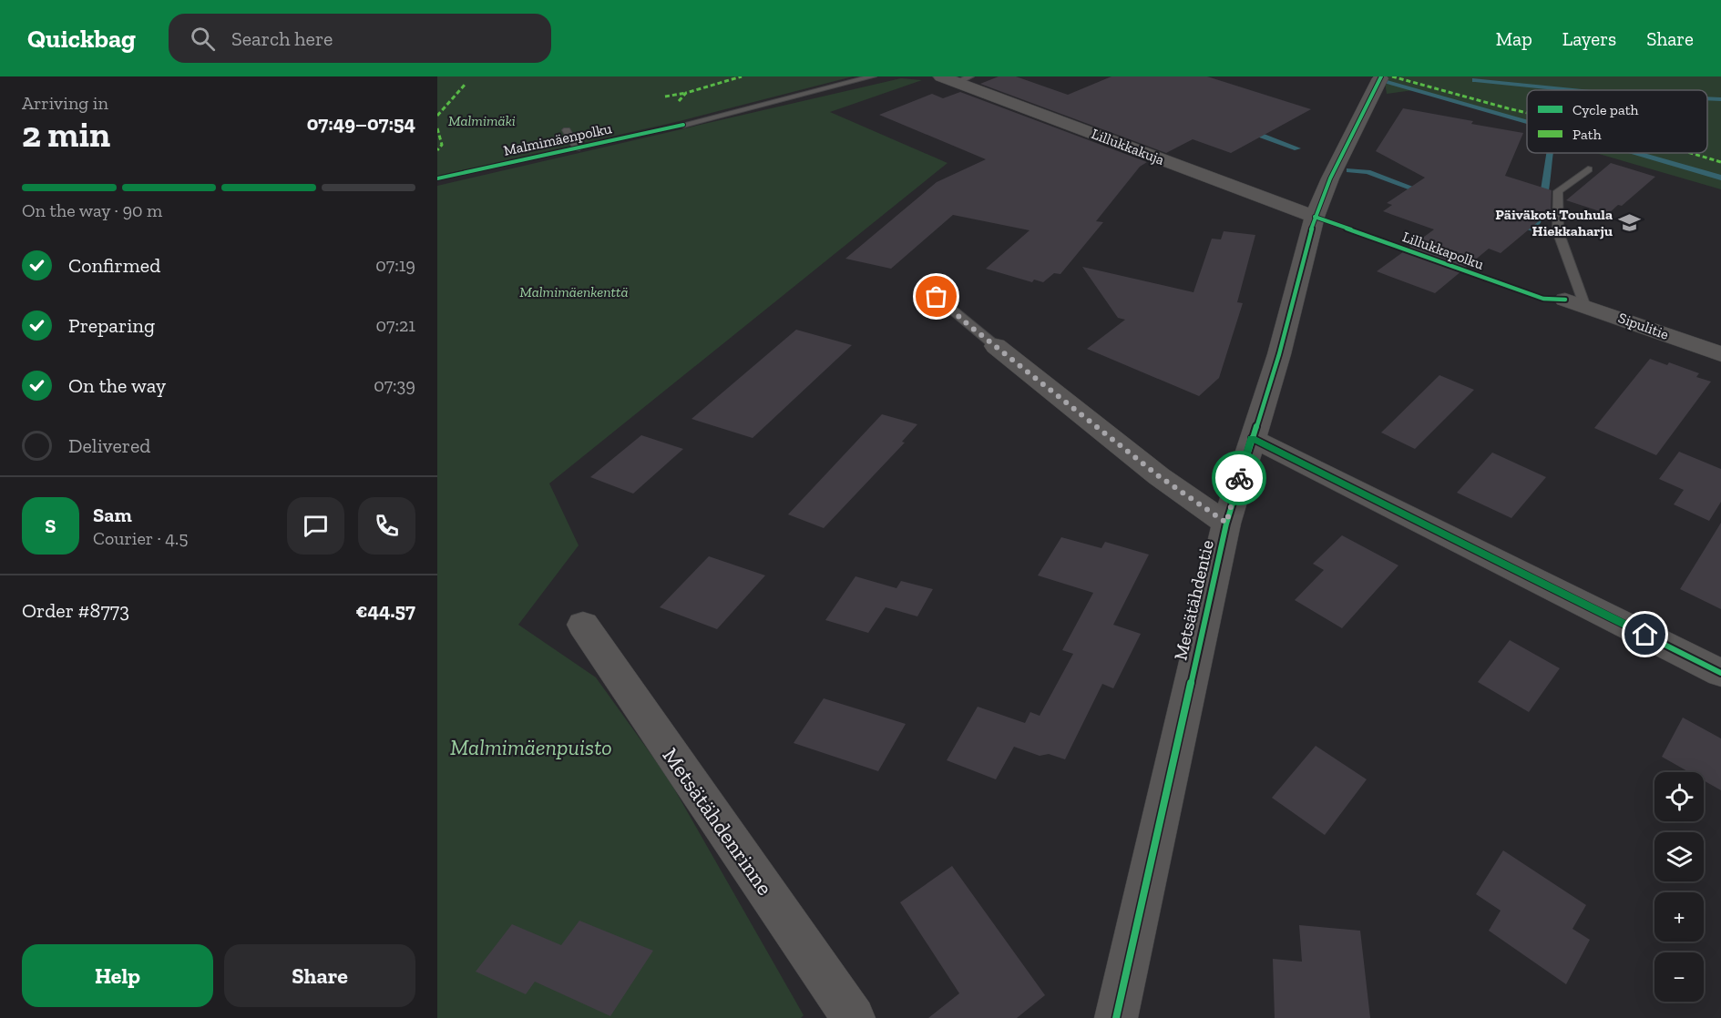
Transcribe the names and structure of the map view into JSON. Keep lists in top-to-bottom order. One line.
{"streets":{"street":["Lillukkakuja","Sipulitie","Metsätähdentie","Metsätähdenrinne"],"cycle path":["Malmimäenpolku","Lillukkapolku"]},"crossings":[["Lillukkakuja","Metsätähdentie"]],"parks":["Malmimäki","Malmimäenkenttä","Malmimäenpuisto"],"places":{"school or university":["Päiväkoti Touhula Hiekkaharju"]},"legend":["Cycle path","Path"],"page":{"header":"Quickbag","search":"Search here","nav":["Map","Layers","Share"],"heading":["2 min","Arriving in","07:49–07:54"],"panel":["Sam","Courier · 4.5","Order #8773","€44.57"],"bar":"On the way · 90 m","list":[["Confirmed","07:19"],["Preparing","07:21"],["On the way","07:39"],"Delivered"],"round":"S","map_buttons":["+","−"],"buttons":["Help","Share"]}}
